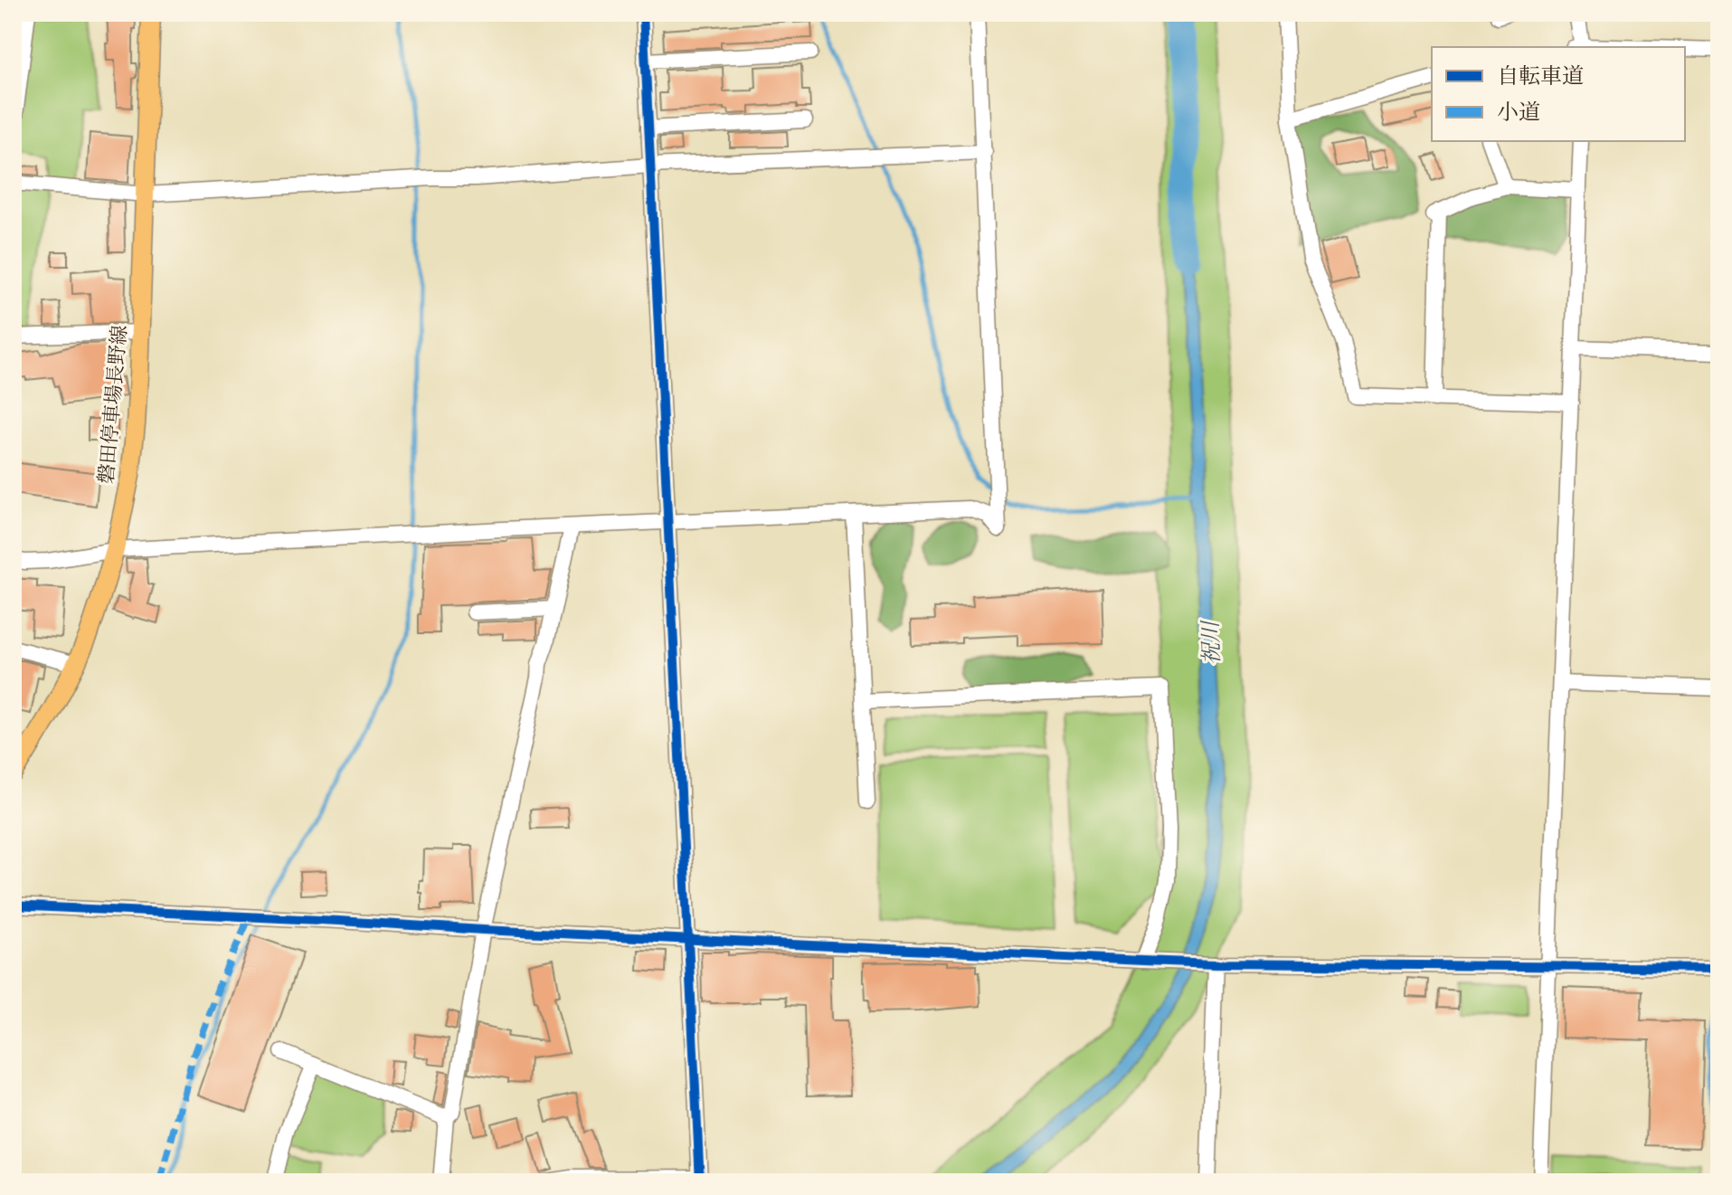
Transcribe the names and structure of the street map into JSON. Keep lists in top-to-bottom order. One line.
{"streets":{"main road":["磐田停車場長野線"]},"water":["祝川"],"legend":["自転車道","小道"]}
